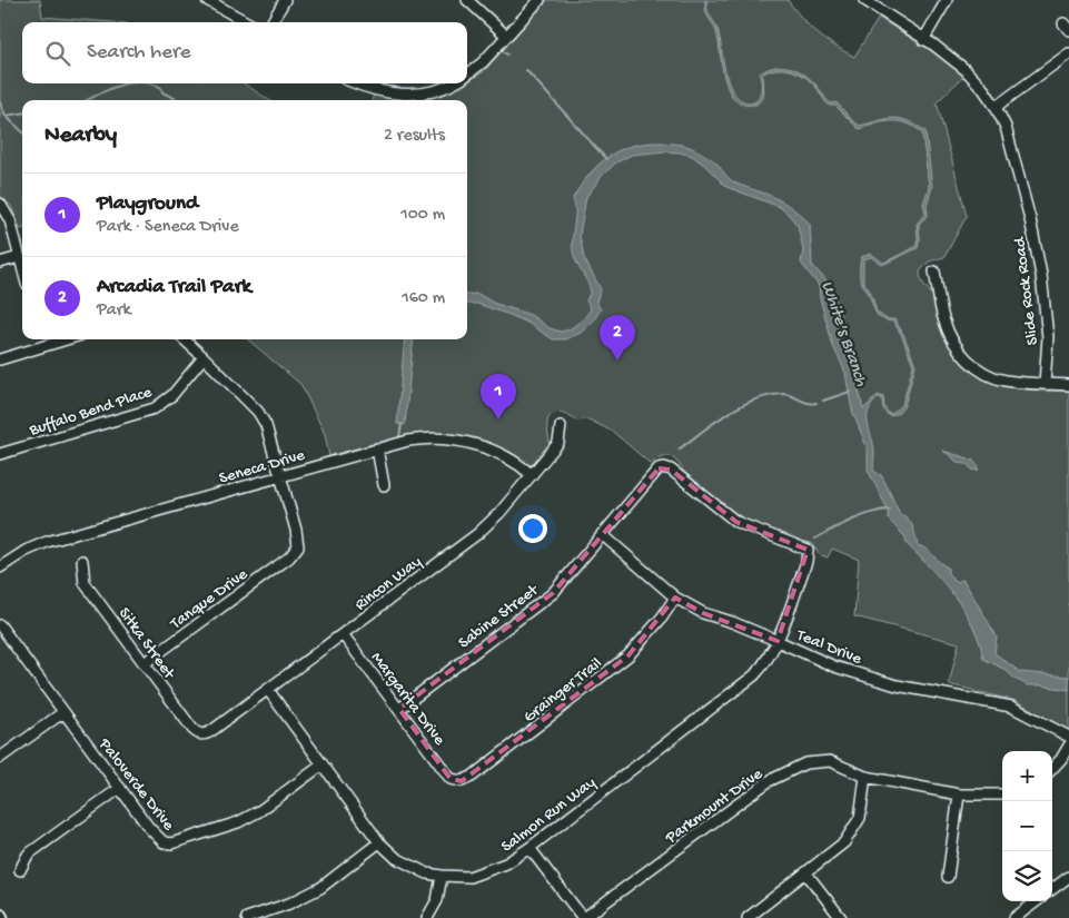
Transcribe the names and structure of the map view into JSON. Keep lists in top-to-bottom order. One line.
{"streets":{"street":["Slide Rock Road","Buffalo Bend Place","Seneca Drive","Rincon Way","Tanque Drive","Sabine Street","Sitka Street","Teal Drive","Grainger Trail","Margarita Drive","Paloverde Drive","Parkmount Drive","Salmon Run Way"]},"crossings":[["Seneca Drive","Rincon Way"],["Seneca Drive","Tanque Drive"],["Rincon Way","Sitka Street"],["Rincon Way","Margarita Drive"],["Rincon Way","Salmon Run Way"],["Tanque Drive","Sitka Street"],["Sabine Street","Teal Drive"],["Sabine Street","Margarita Drive"],["Sabine Street","Salmon Run Way"],["Teal Drive","Grainger Trail"],["Teal Drive","Salmon Run Way"],["Grainger Trail","Margarita Drive"],["Paloverde Drive","Salmon Run Way"]],"water":["White's Branch"],"page":{"search":"Search here","heading":["Nearby","2 results"],"list":[{"mark":"1","name":"Playground","note":"Park · Seneca Drive","value":"100 m"},{"mark":"2","name":"Arcadia Trail Park","note":"Park","value":"160 m"}],"pins":["2","1"],"map_buttons":["+","−"]}}
